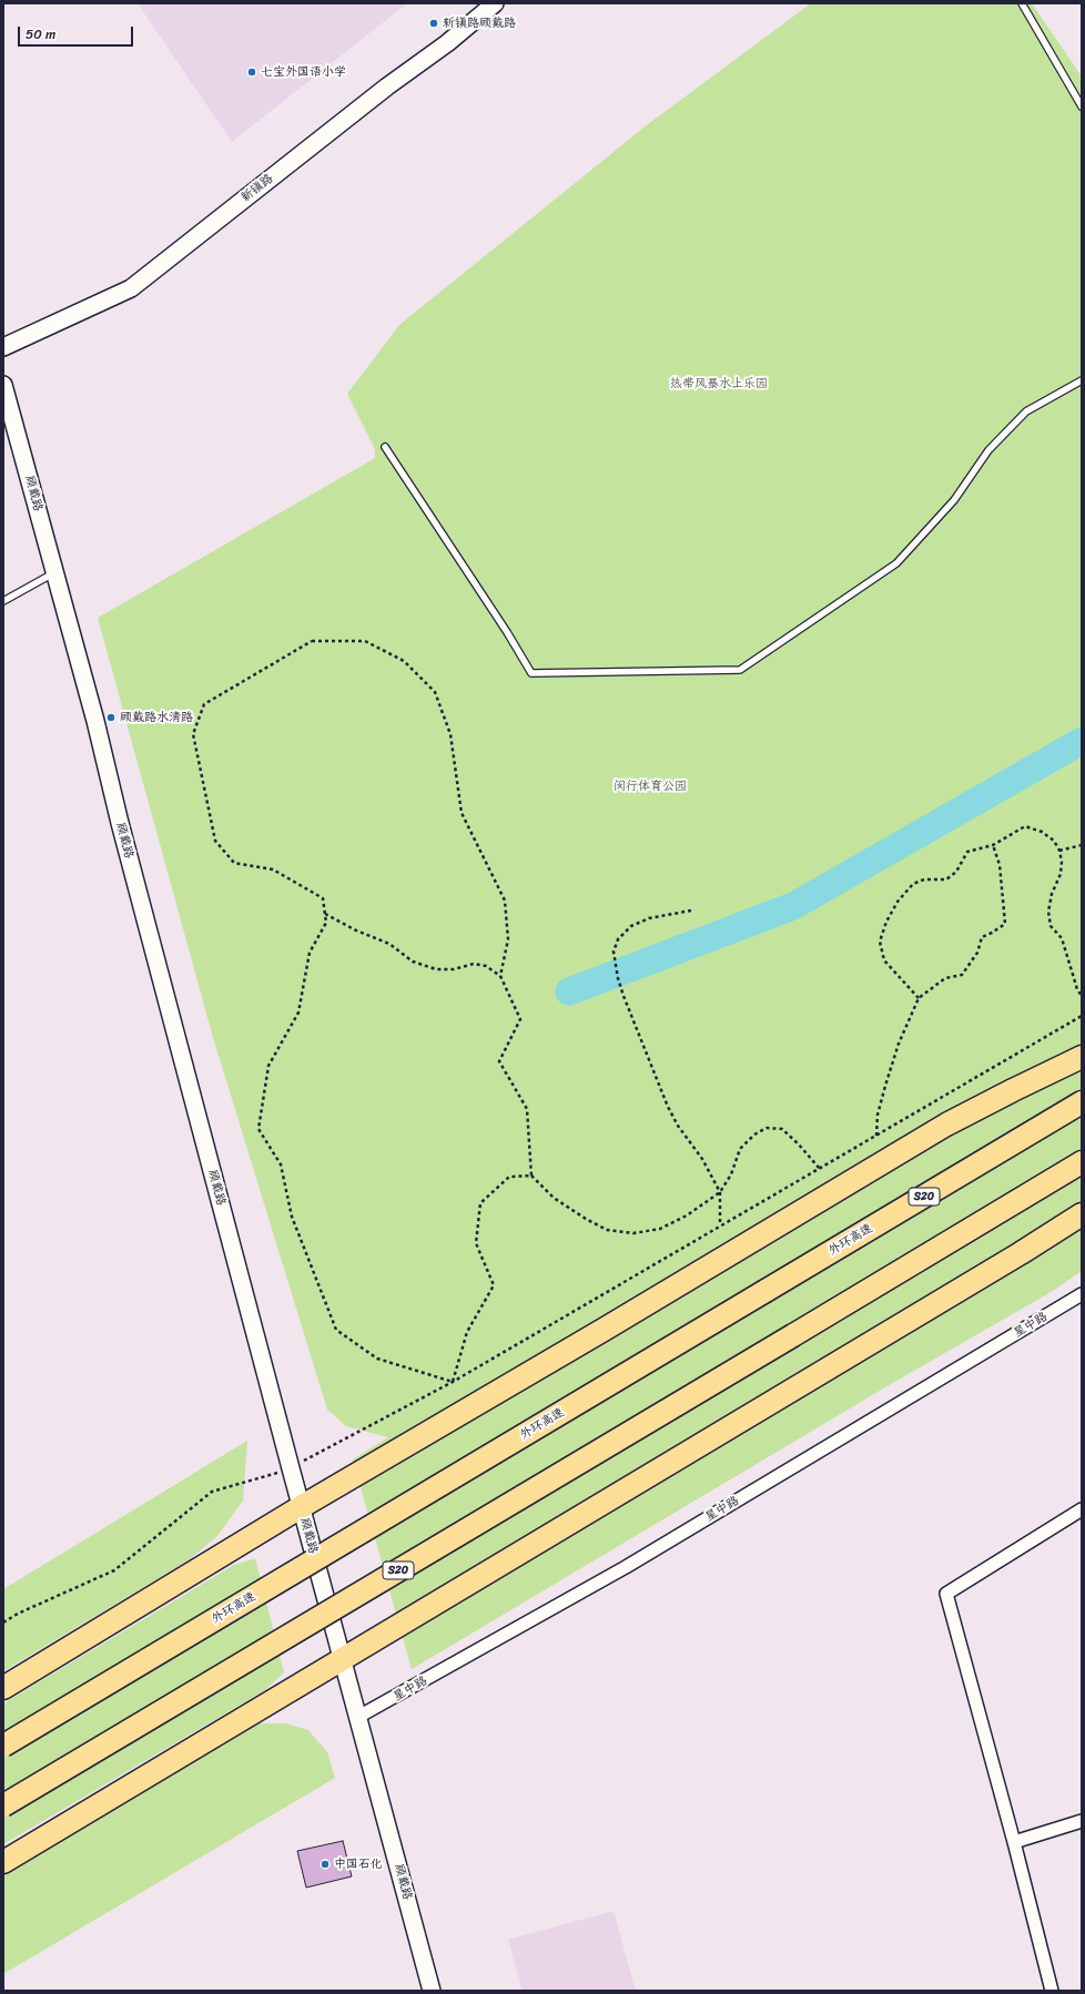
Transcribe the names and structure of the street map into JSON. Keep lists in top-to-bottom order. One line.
{"streets":{"highway":["S20","外环高速"],"main road":["新镇路","顾戴路"],"street":["星中路"]},"crossings":[["顾戴路","星中路"]],"parks":["热带风暴水上乐园","闵行体育公园"],"places":["新镇路顾戴路","七宝外国语小学","顾戴路水清路","中国石化"],"scale_bar":"50 m"}
